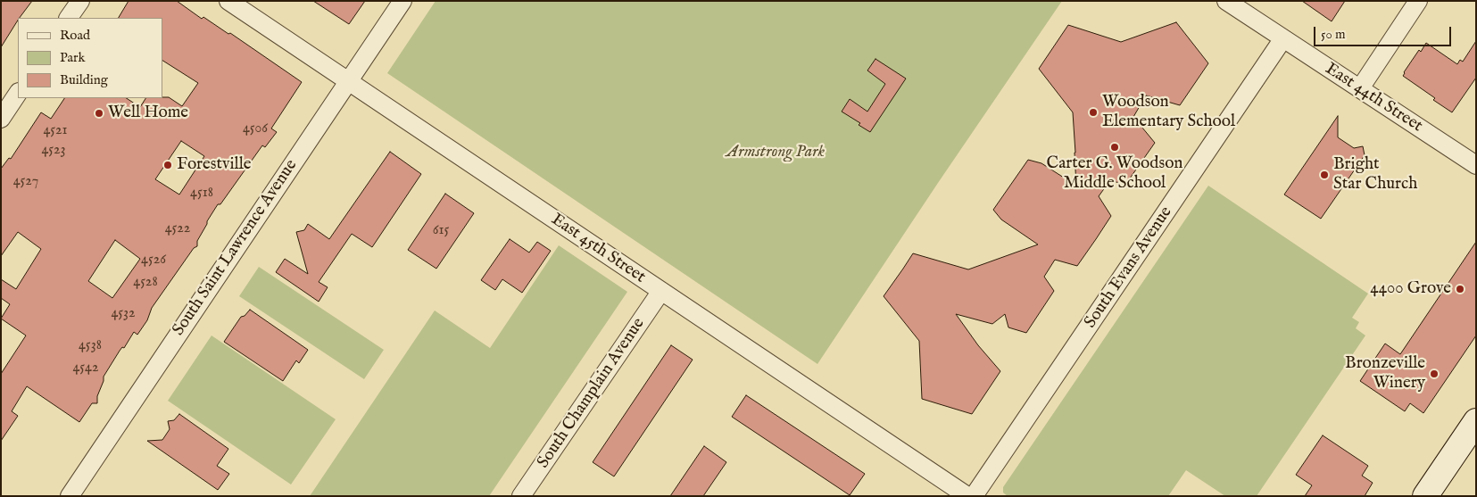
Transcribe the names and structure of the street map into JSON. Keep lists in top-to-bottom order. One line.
{"streets":{"street":["East 44th Street","South Saint Lawrence Avenue","East 45th Street","South Evans Avenue","South Champlain Avenue"]},"crossings":[["East 44th Street","South Evans Avenue"],["South Saint Lawrence Avenue","East 45th Street"],["East 45th Street","South Champlain Avenue"]],"parks":["Armstrong Park"],"places":["Woodson Elementary School","Well Home","Carter G. Woodson Middle School","Forestville","Bright Star Church","4400 Grove","Bronzeville Winery"],"house_numbers":["4506","4521","4523","4527","4518","4522","615","4526","4528","4532","4538","4542"],"legend":["Road","Park","Building"],"scale_bar":"50 m"}
